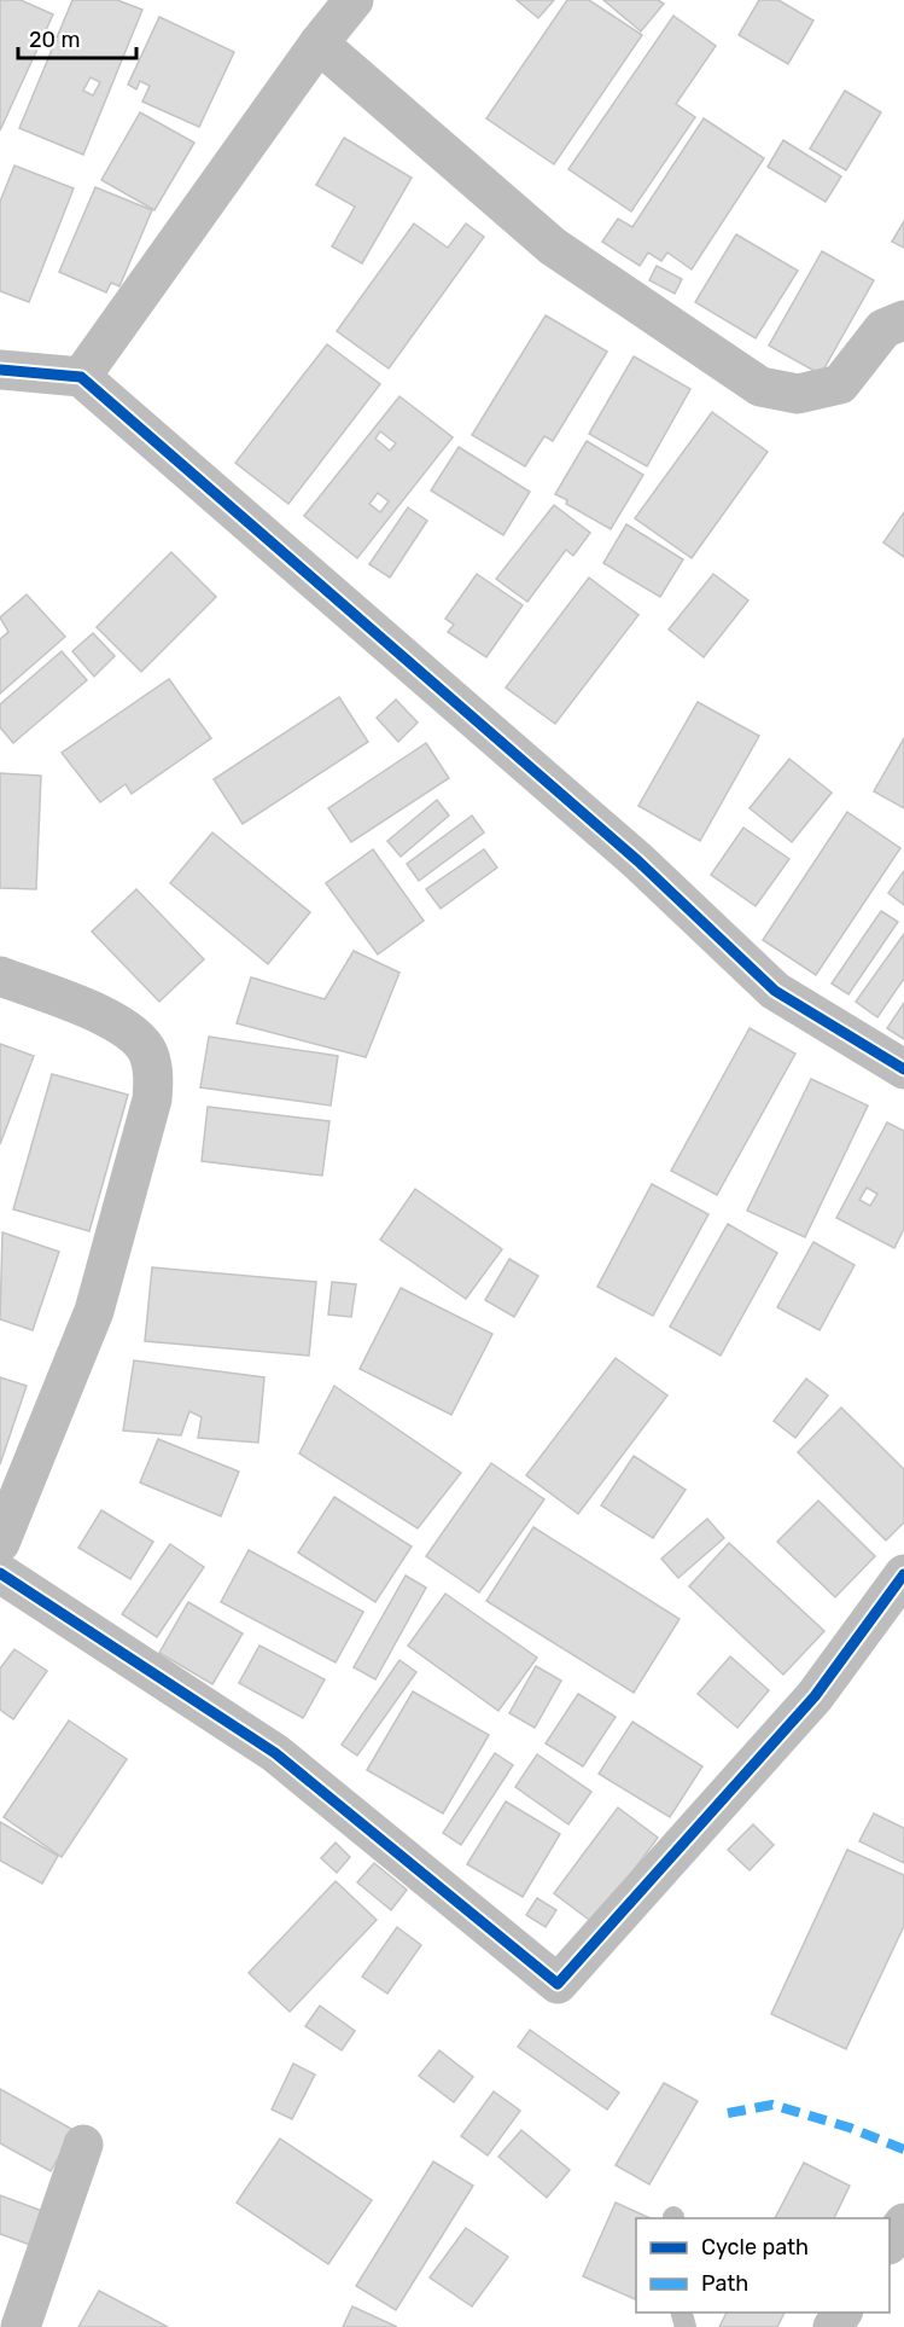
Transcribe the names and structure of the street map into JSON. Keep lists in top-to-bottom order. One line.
{"legend":["Cycle path","Path"],"scale_bar":"20 m"}
